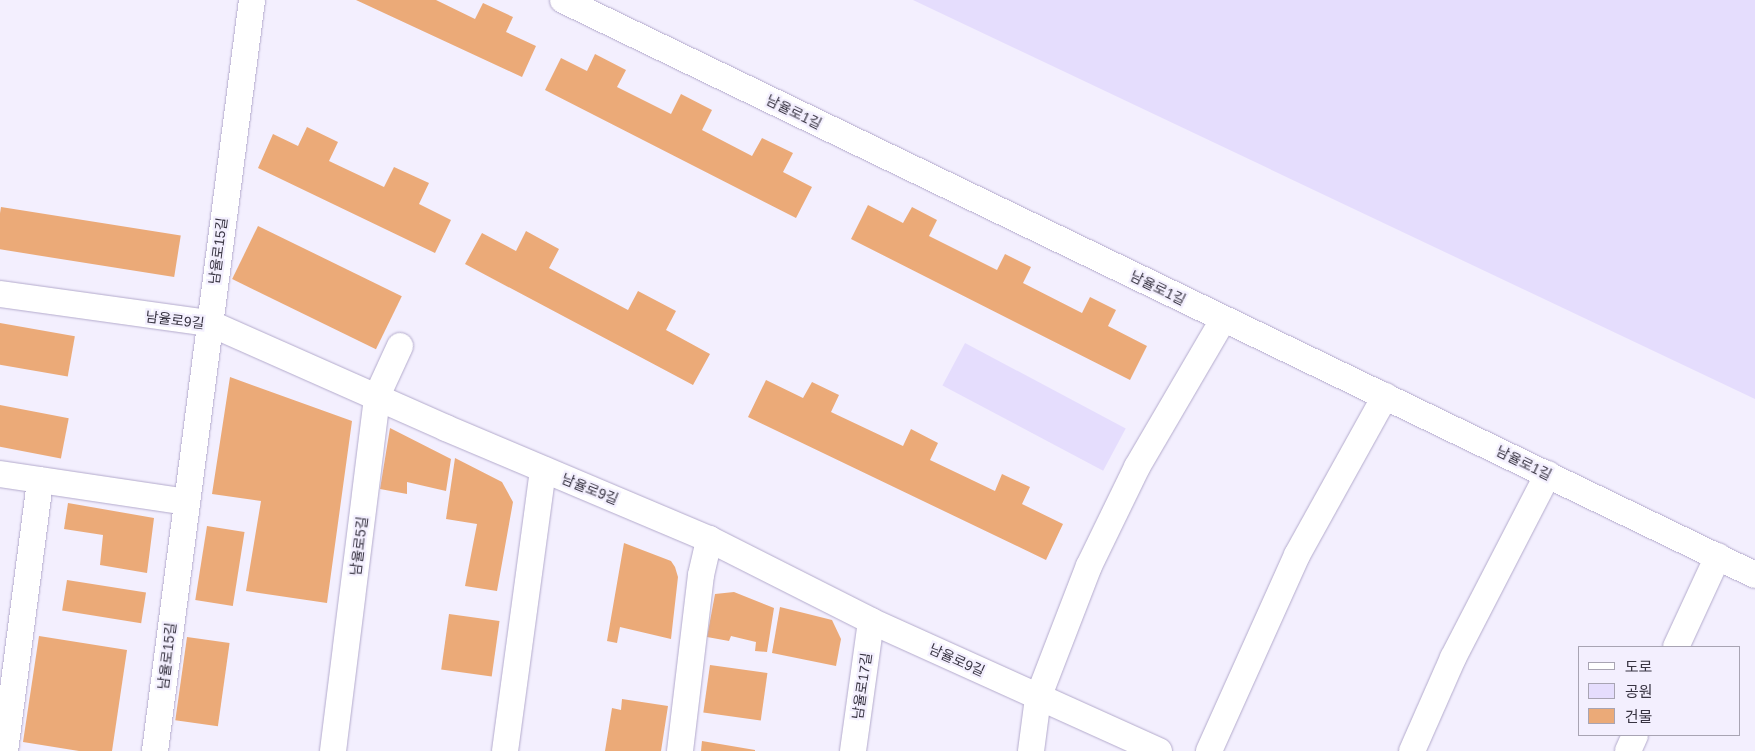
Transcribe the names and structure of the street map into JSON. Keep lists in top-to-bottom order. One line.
{"streets":{"street":["남율로1길","남율로15길","남율로9길","남율로5길","남율로17길"]},"crossings":[["남율로15길","남율로9길"],["남율로9길","남율로5길"],["남율로9길","남율로17길"]],"legend":["도로","공원","건물"]}
